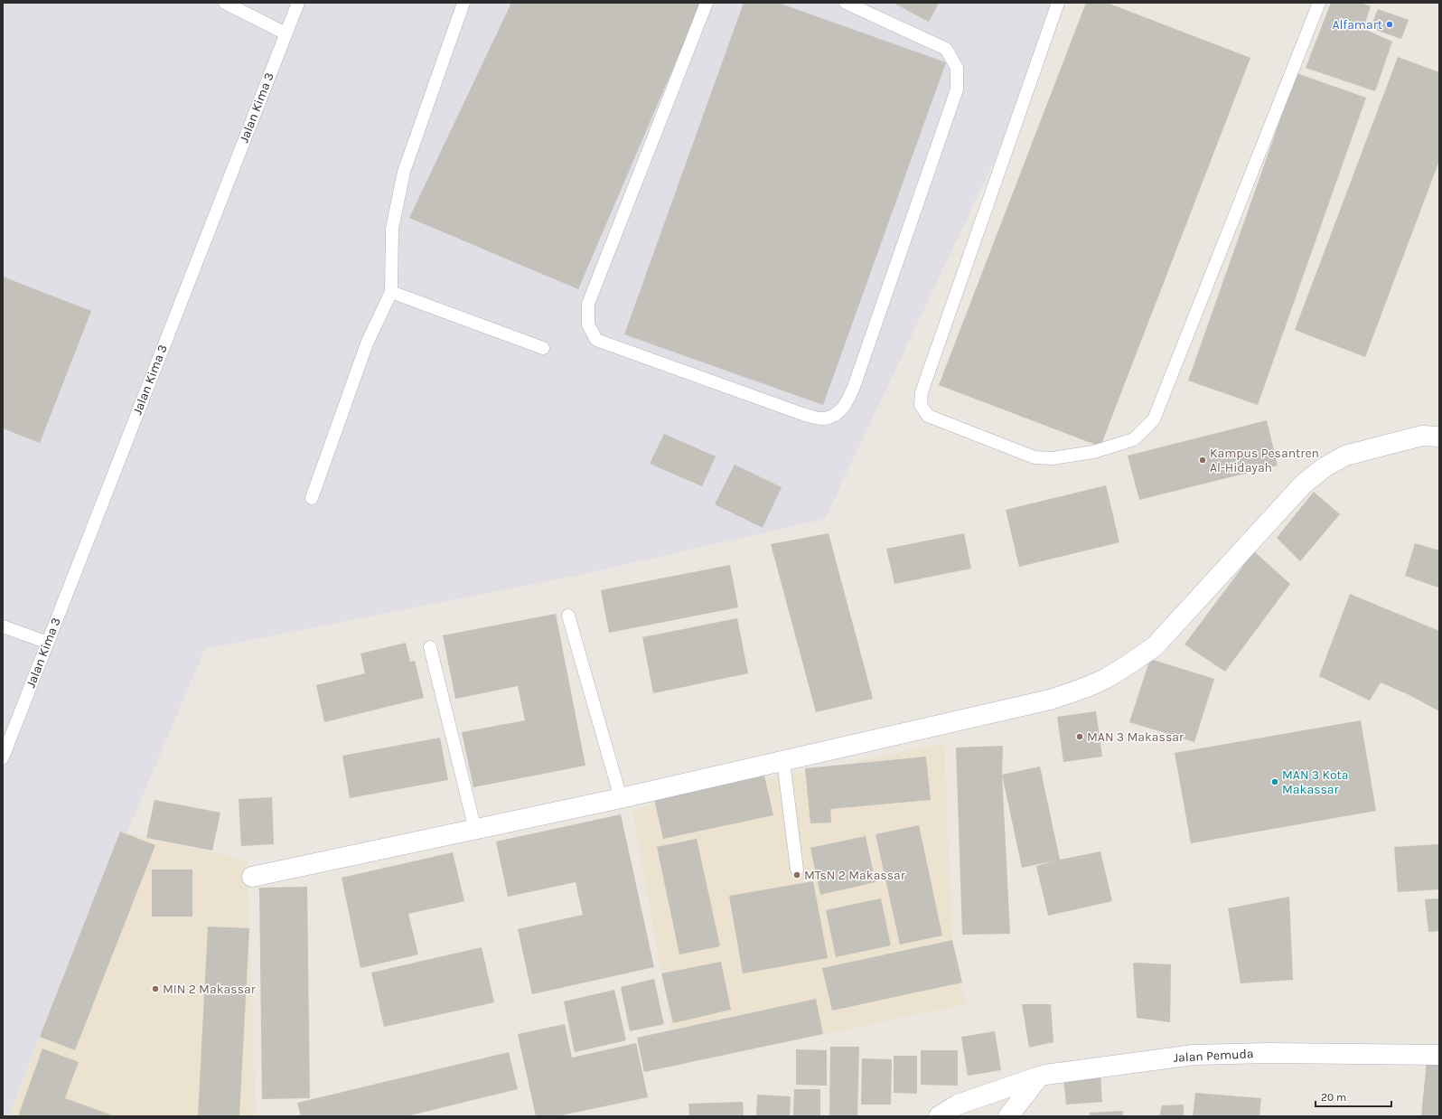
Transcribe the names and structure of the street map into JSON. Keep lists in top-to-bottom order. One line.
{"streets":{"street":["Jalan Pemuda"],"lane":["Jalan Kima 3"]},"places":["Alfamart","Kampus Pesantren Al-Hidayah","MAN 3 Makassar","MAN 3 Kota Makassar","MTsN 2 Makassar","MIN 2 Makassar"],"scale_bar":"20 m"}
